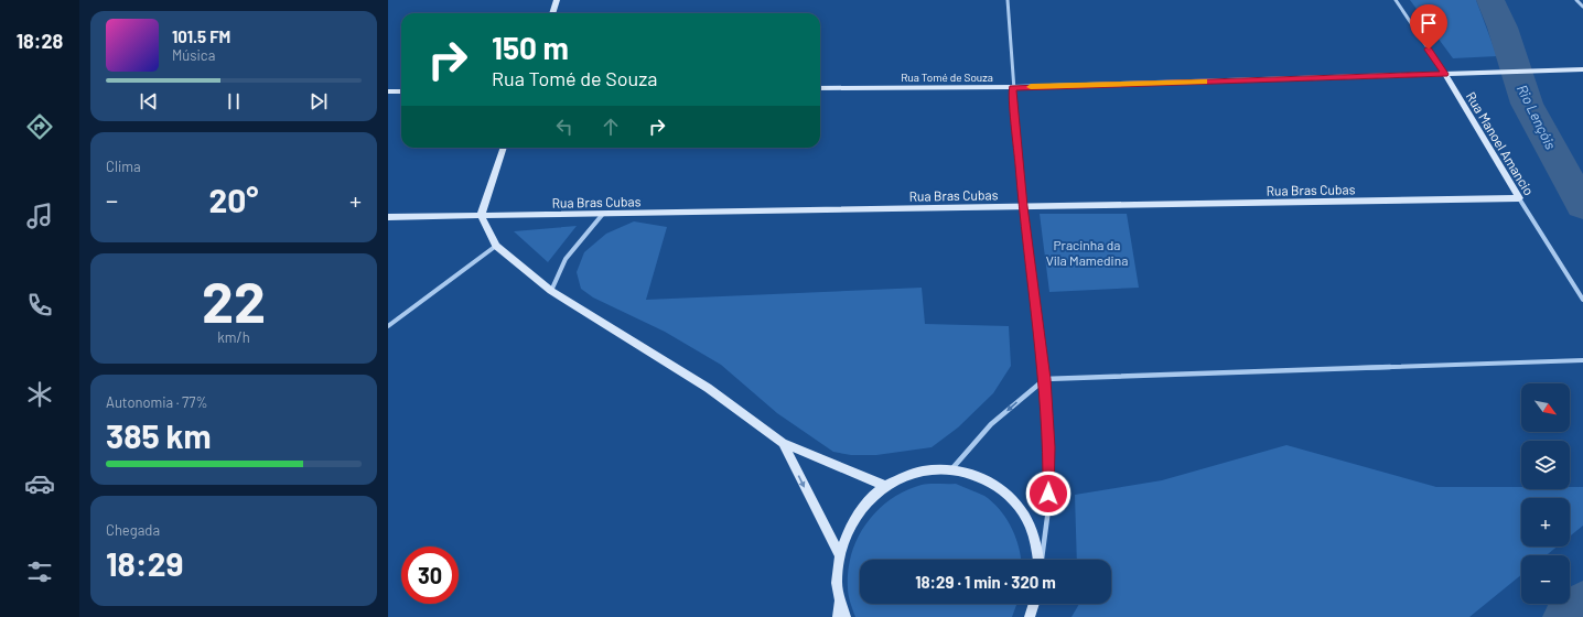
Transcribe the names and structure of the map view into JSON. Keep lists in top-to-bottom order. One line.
{"streets":{"street":["Rua Tomé de Souza","Rua Manoel Amancio","Rua Bras Cubas"]},"crossings":[["Rua Tomé de Souza","Rua Manoel Amancio"],["Rua Manoel Amancio","Rua Bras Cubas"]],"water":["Rio Lençóis"],"parks":["Pracinha da Vila Mamedina"],"north":"bottom right","page":{"tabs":"18:28","turn":["150 m","Rua Tomé de Souza"],"song":["101.5 FM","Música"],"tile":["Clima",["22","km/h"],["Autonomia · 77%","385 km"],["Chegada","18:29"]],"heat":["−","20°","+"],"map_buttons":["+","−"],"limit":"30","trip":"18:29 · 1 min · 320 m"}}
